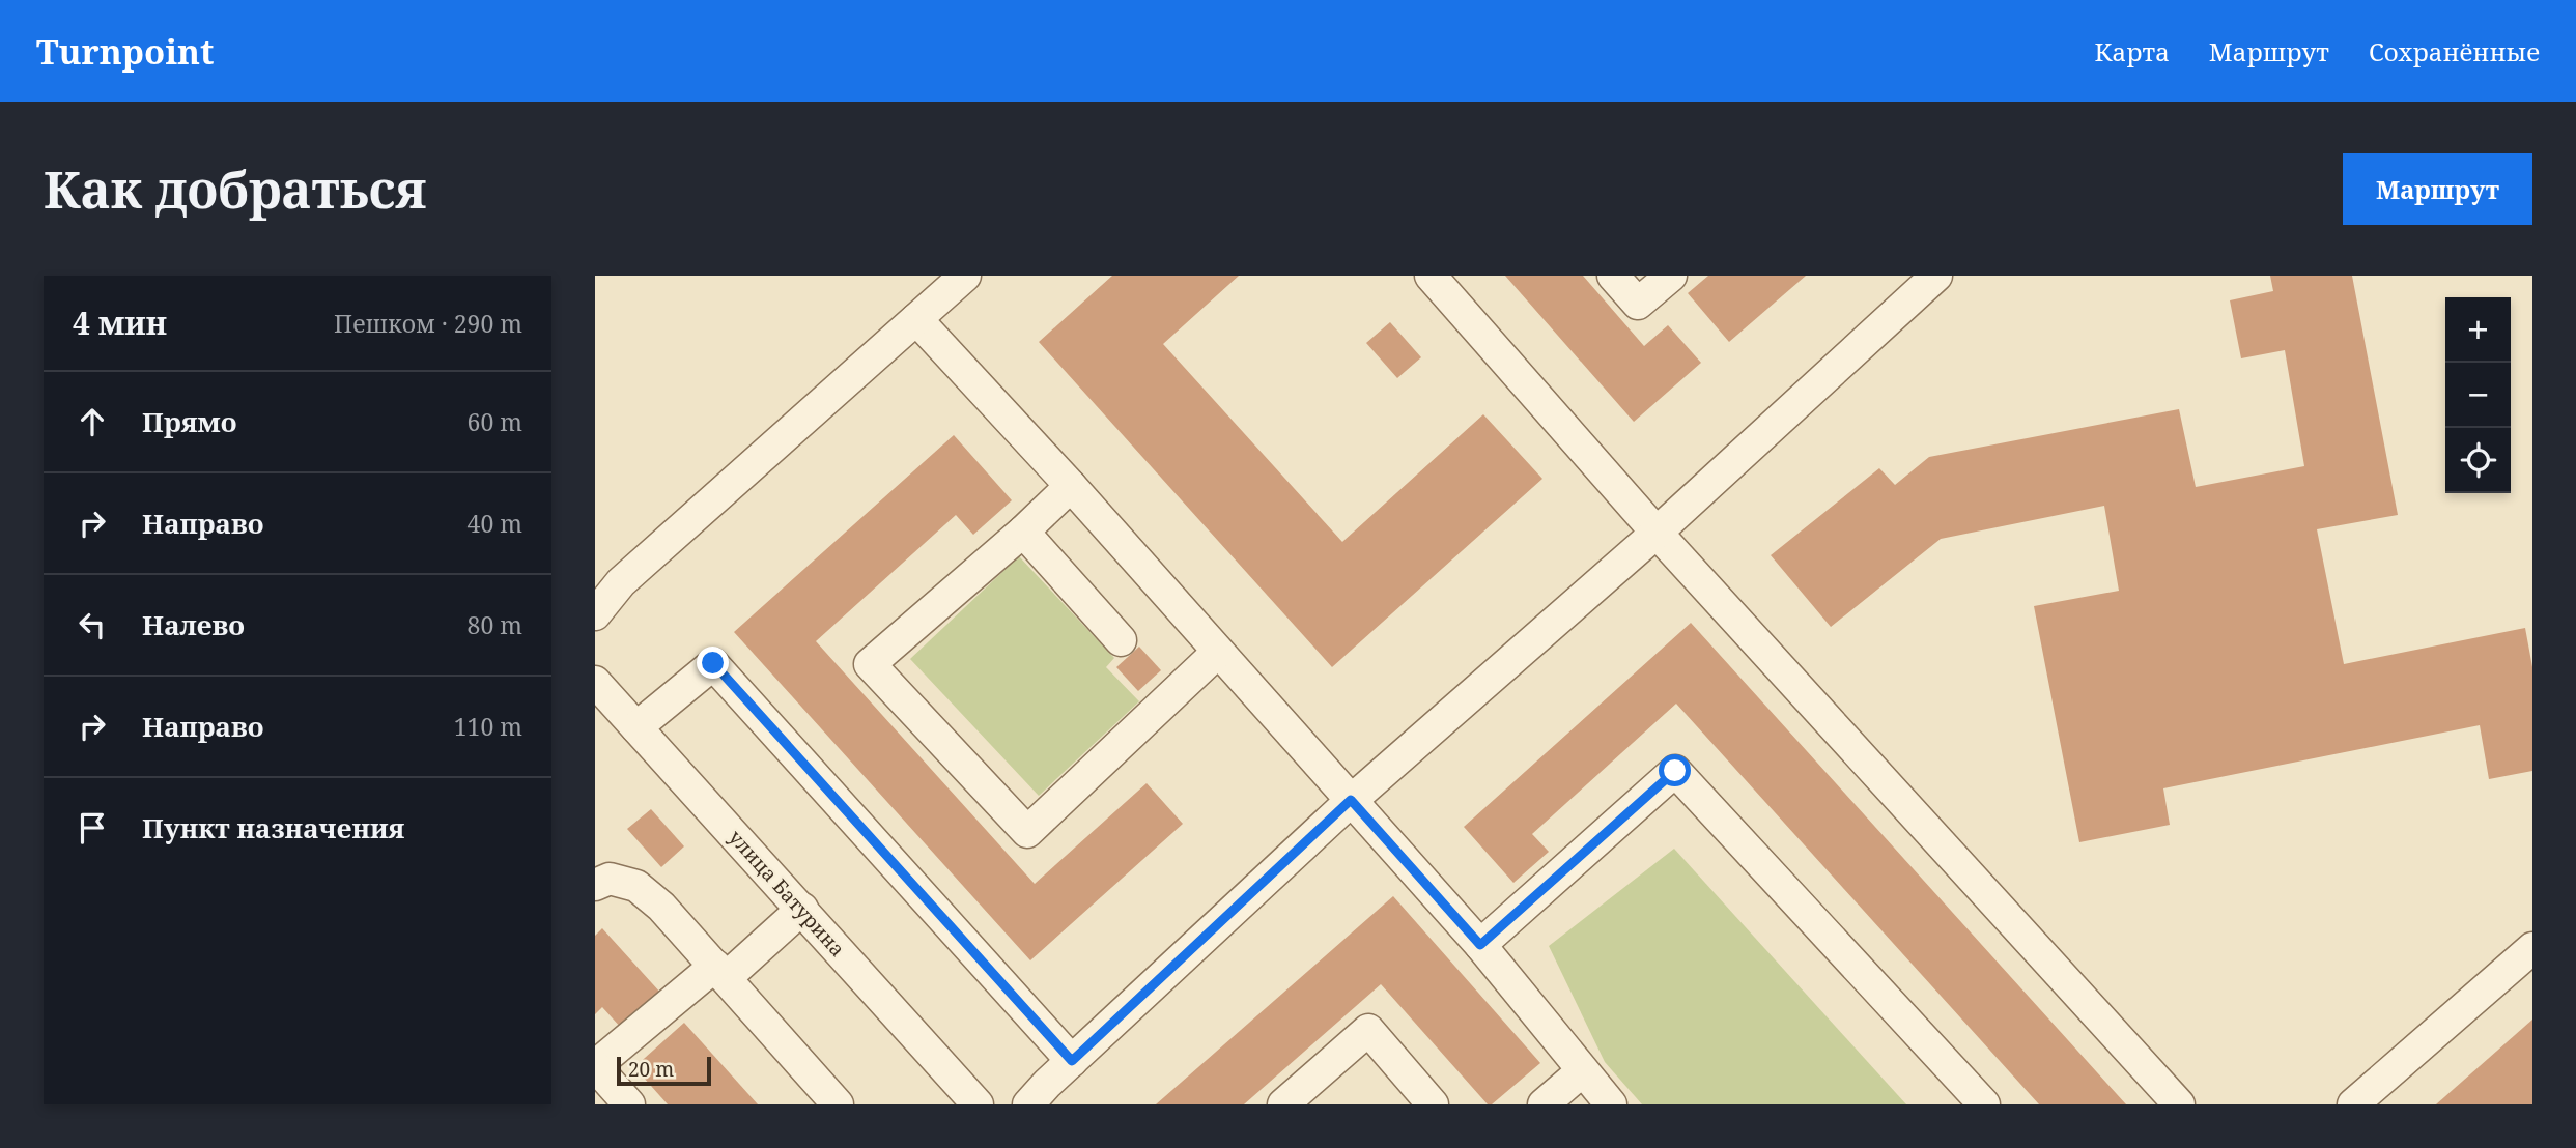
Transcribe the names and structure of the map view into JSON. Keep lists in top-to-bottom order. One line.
{"streets":{"street":["улица Батурина"]},"scale_bar":"20 m","page":{"header":"Turnpoint","nav":["Карта","Маршрут","Сохранённые"],"buttons":"Маршрут","title":"Как добраться","heading":["4 мин","Пешком · 290 m"],"map_buttons":["+","−"],"list":[["Прямо","60 m"],["Направо","40 m"],["Налево","80 m"],["Направо","110 m"],"Пункт назначения"],"scale":"20 m"}}
